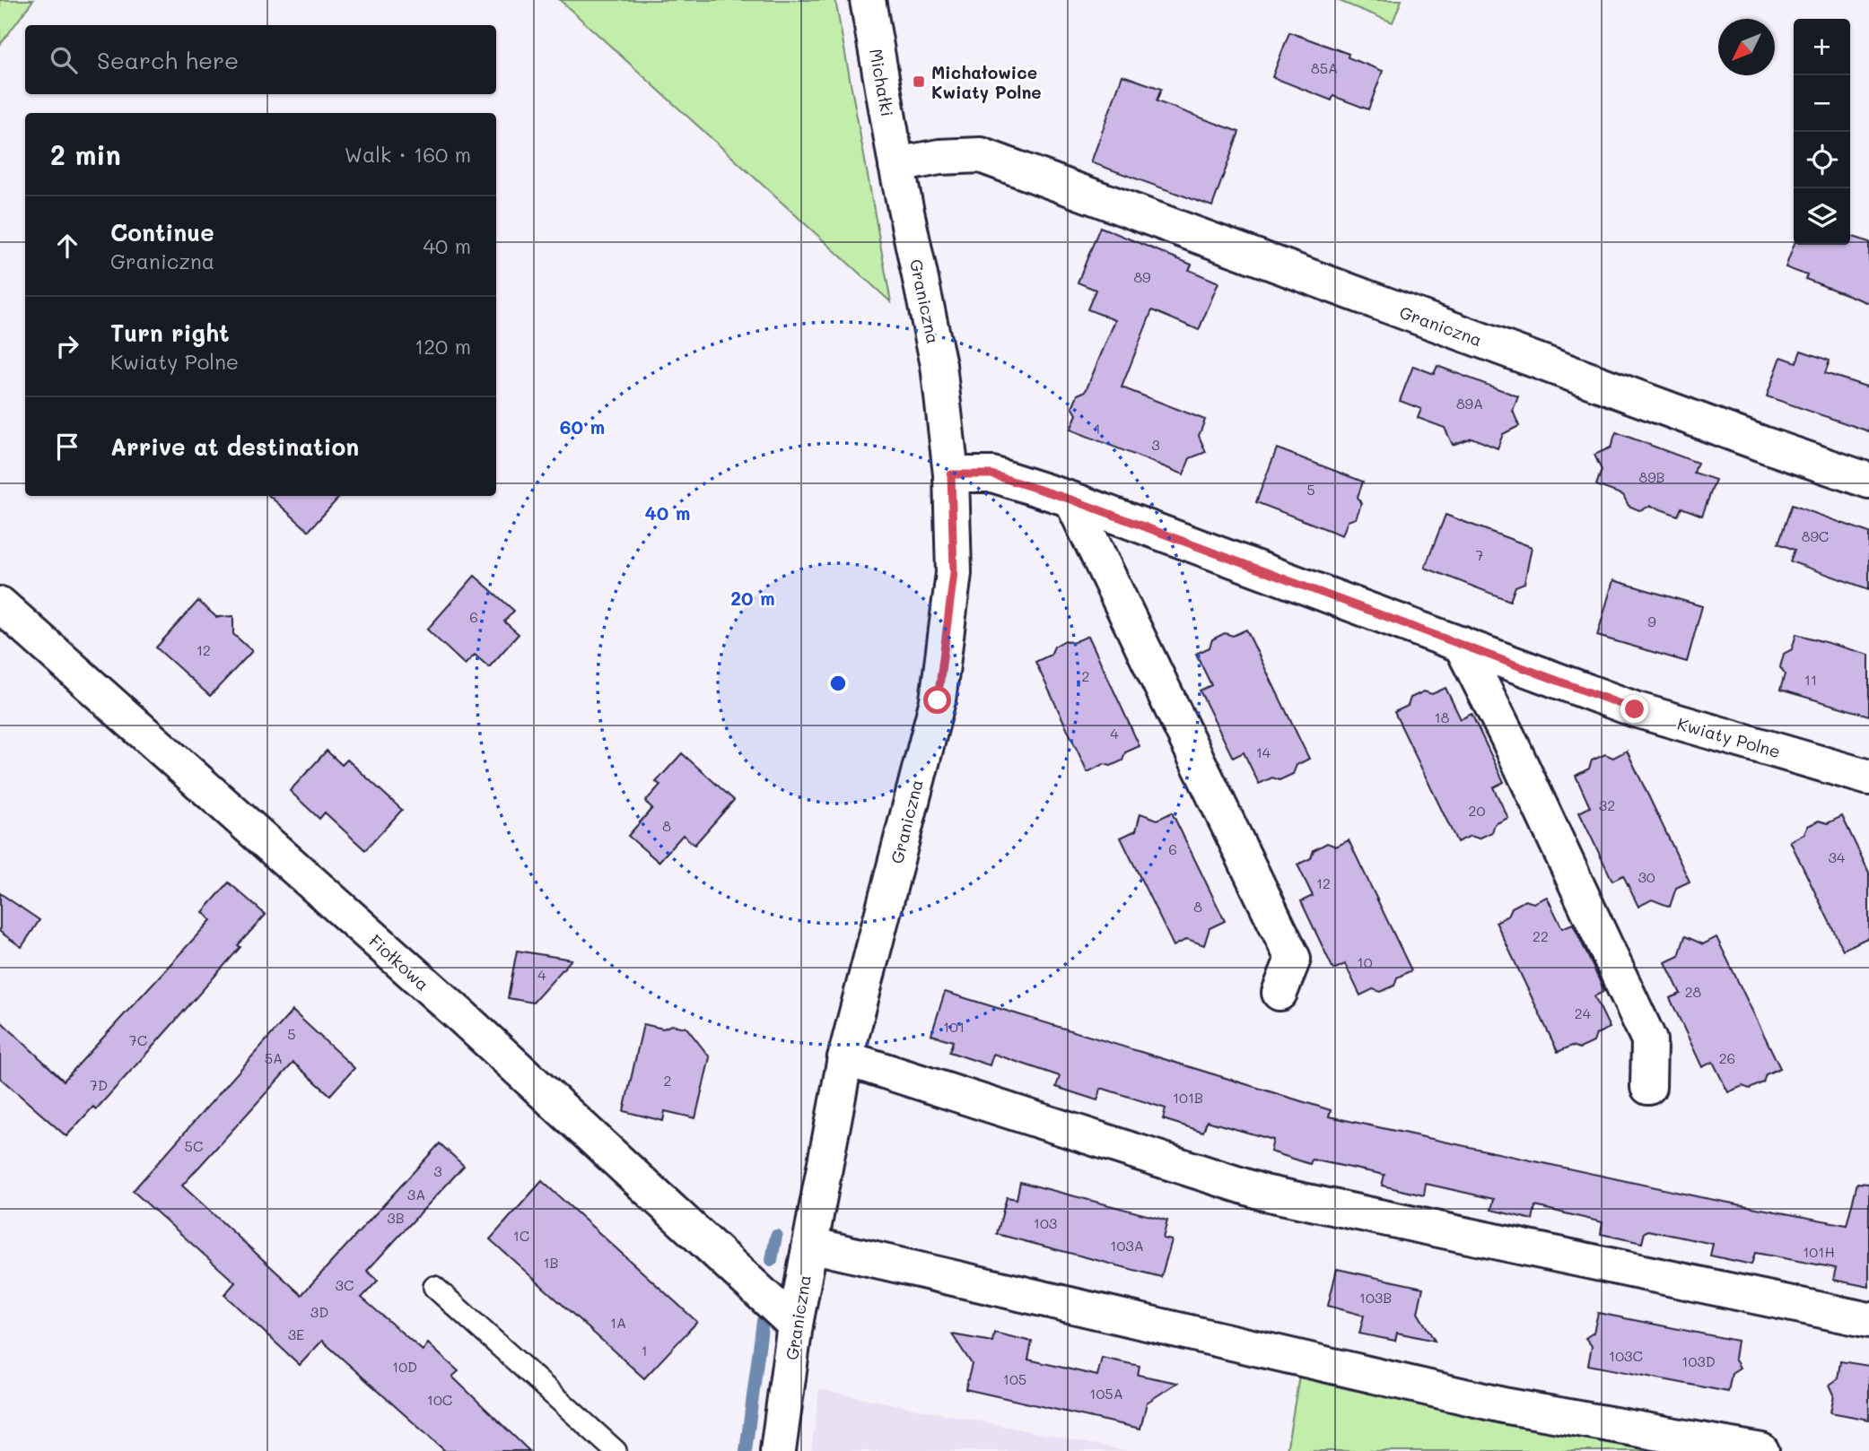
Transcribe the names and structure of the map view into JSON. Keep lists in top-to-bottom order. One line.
{"streets":{"street":["Michałki","Graniczna","Kwiaty Polne","Fiołkowa"]},"crossings":[["Michałki","Graniczna"],["Graniczna","Kwiaty Polne"],["Graniczna","Fiołkowa"]],"places":{"transit":["Michałowice Kwiaty Polne"]},"house_numbers":["85A","89","89A","1","3","89B","5","89C","7","6","9","12","2","11","18","4","14","32","20","8","6","34","30","12","8","22","10","4","28","24","101","5","7C","5A","26","2","7D","101B","5C","3","3A","3B","103","1C","103A","101H","1B","3C","103B","3D","1A","3E","1","103C","103D","10D","105","105A","10C"],"north":"bottom left","page":{"map_buttons":["+","−"],"search":"Search here","heading":["2 min","Walk · 160 m"],"list":[["Continue","Graniczna","40 m"],["Turn right","Kwiaty Polne","120 m"],"Arrive at destination"]},"rings":["60 m","40 m","20 m"]}
